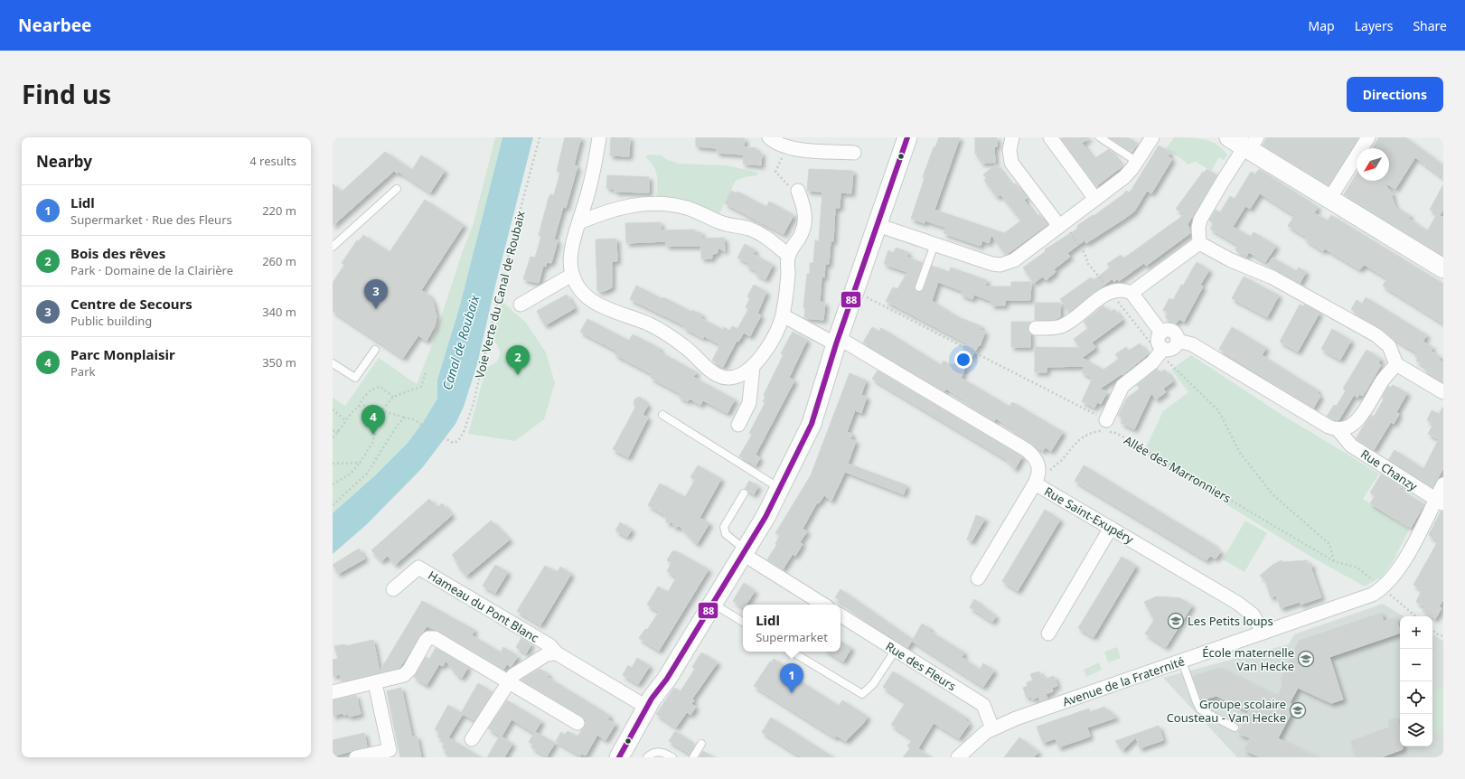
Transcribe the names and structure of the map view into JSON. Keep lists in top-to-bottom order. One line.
{"streets":{"street":["Rue Chanzy","Rue Saint-Exupéry","Hameau du Pont Blanc","Rue des Fleurs","Avenue de la Fraternité"],"path":["Voie Verte du Canal de Roubaix","Allée des Marronniers"]},"crossings":[["Allée des Marronniers","Avenue de la Fraternité"],["Rue Chanzy","Avenue de la Fraternité"],["Rue Saint-Exupéry","Avenue de la Fraternité"],["Rue des Fleurs","Avenue de la Fraternité"]],"water":["Canal de Roubaix"],"places":{"school or university":["Les Petits loups","École maternelle Van Hecke","Groupe scolaire Cousteau - Van Hecke"]},"lines":["transit line 88"],"north":"bottom left","page":{"header":"Nearbee","nav":["Map","Layers","Share"],"title":"Find us","buttons":"Directions","heading":["Nearby","4 results"],"list":[{"mark":"1","name":"Lidl","note":"Supermarket · Rue des Fleurs","value":"220 m"},{"mark":"2","name":"Bois des rêves","note":"Park · Domaine de la Clairière","value":"260 m"},{"mark":"3","name":"Centre de Secours","note":"Public building","value":"340 m"},{"mark":"4","name":"Parc Monplaisir","note":"Park","value":"350 m"}],"pins":["3","2","4","1"],"popup":["Lidl","Supermarket"],"map_buttons":["+","−"]}}
